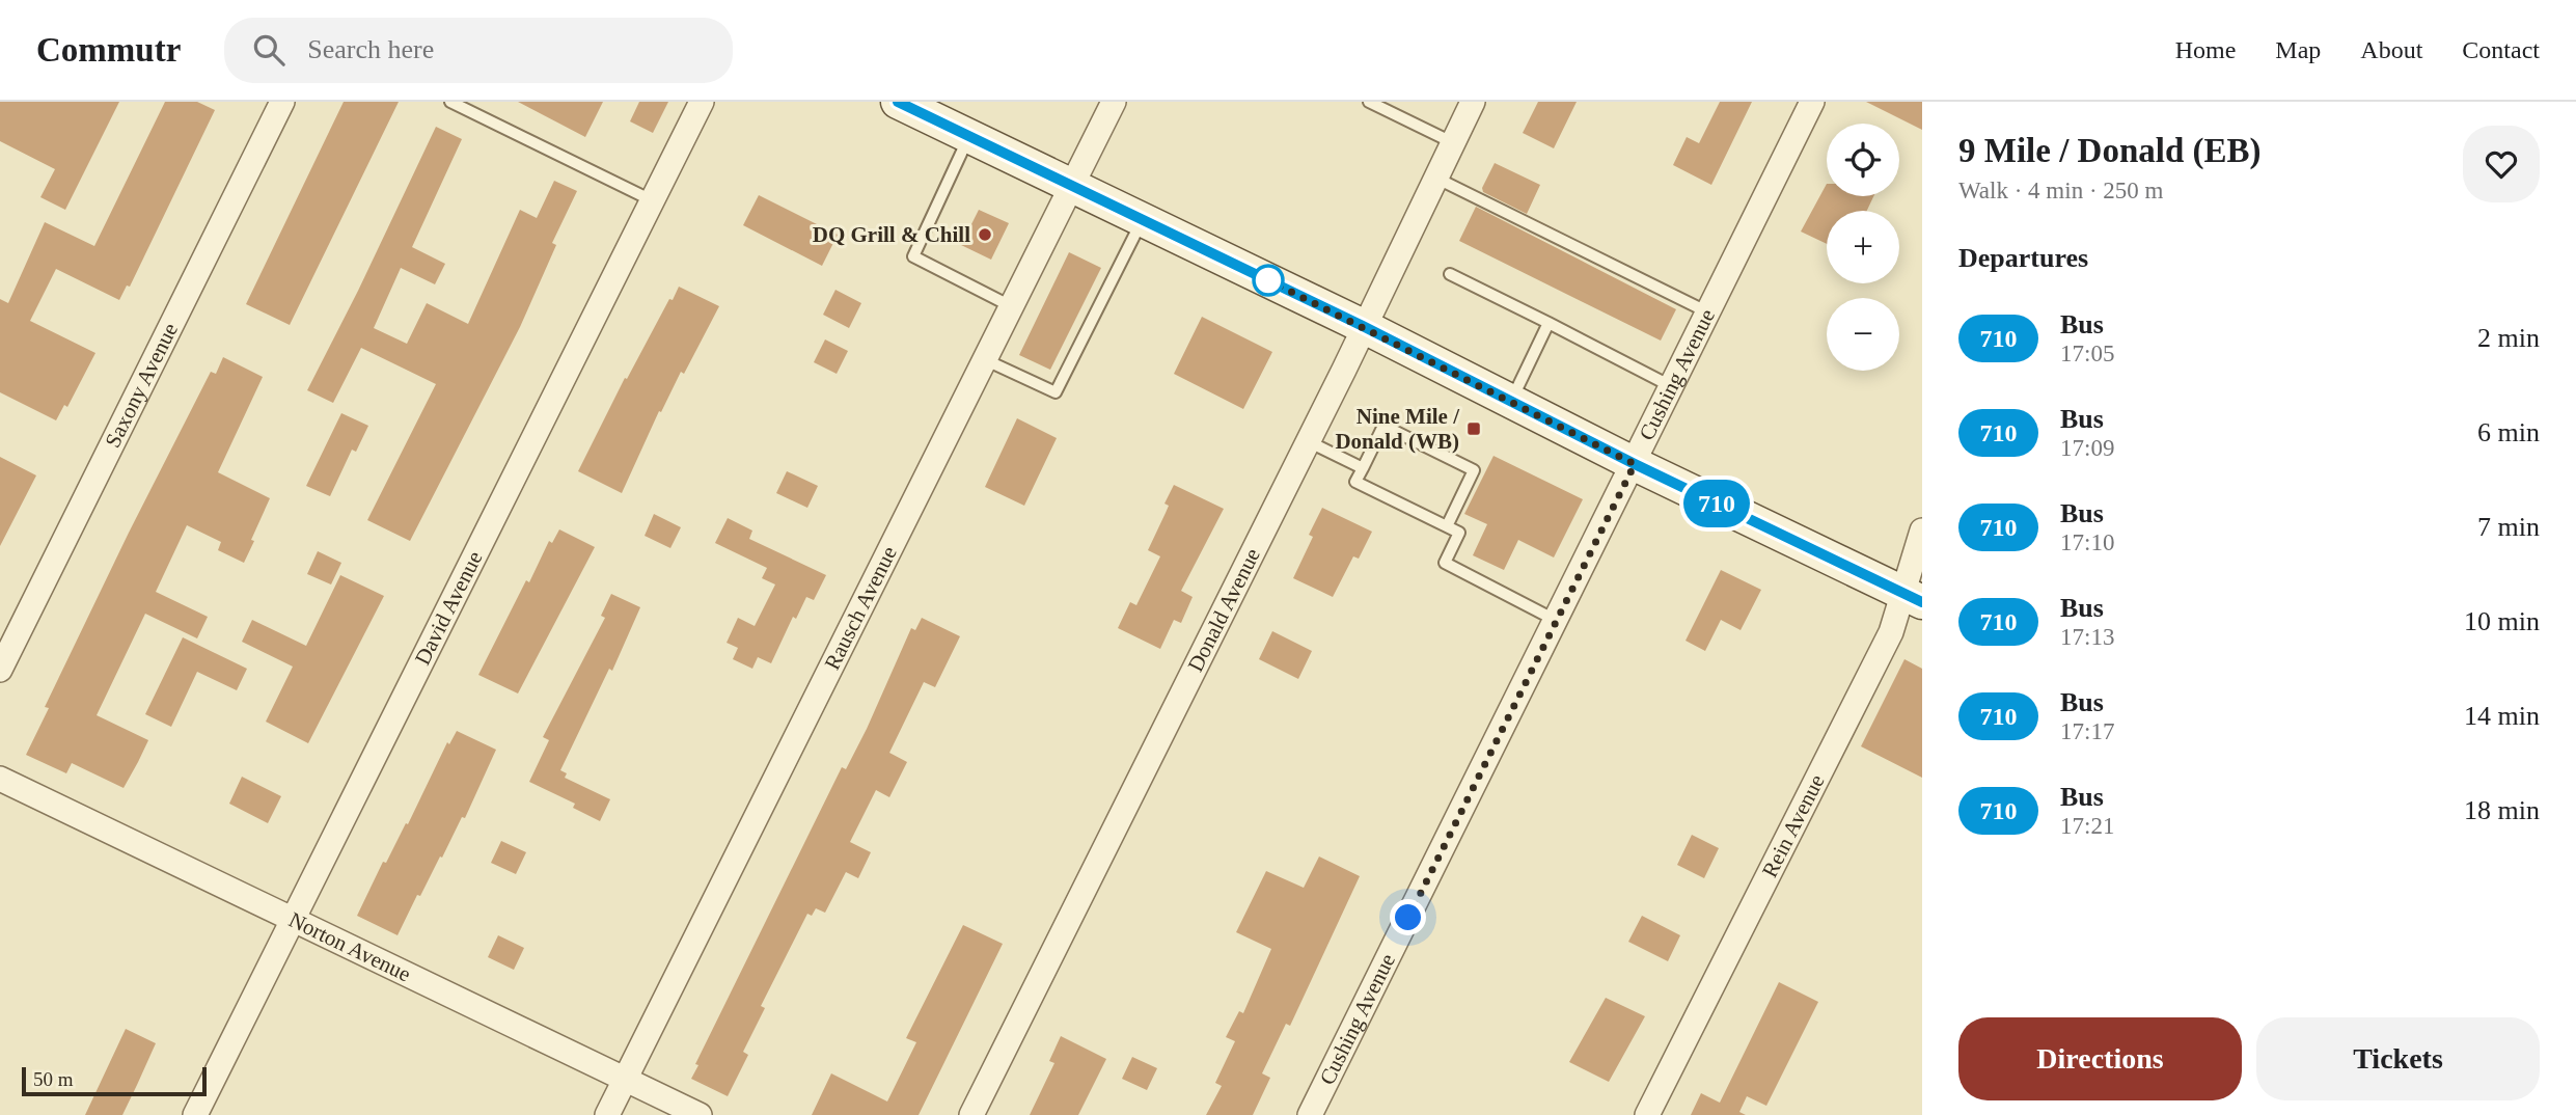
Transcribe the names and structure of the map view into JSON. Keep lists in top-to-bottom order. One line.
{"streets":{"street":["Cushing Avenue","Saxony Avenue","David Avenue","Rausch Avenue","Donald Avenue","Rein Avenue","Norton Avenue"]},"crossings":[["David Avenue","Norton Avenue"],["Rausch Avenue","Norton Avenue"]],"places":{"other":["DQ Grill & Chill"],"transit":["Nine Mile / Donald (WB)"]},"lines":["bus line 710"],"scale_bar":"50 m","page":{"header":"Commutr","search":"Search here","nav":["Home","Map","About","Contact"],"on_map":"710","heading":[["9 Mile / Donald (EB)","Walk · 4 min · 250 m"],"Departures"],"map_buttons":["+","−"],"list":[{"mark":"710","name":"Bus","note":"17:05","value":"2 min"},{"mark":"710","name":"Bus","note":"17:09","value":"6 min"},{"mark":"710","name":"Bus","note":"17:10","value":"7 min"},{"mark":"710","name":"Bus","note":"17:13","value":"10 min"},{"mark":"710","name":"Bus","note":"17:17","value":"14 min"},{"mark":"710","name":"Bus","note":"17:21","value":"18 min"}],"buttons":["Directions","Tickets"],"scale":"50 m"}}
